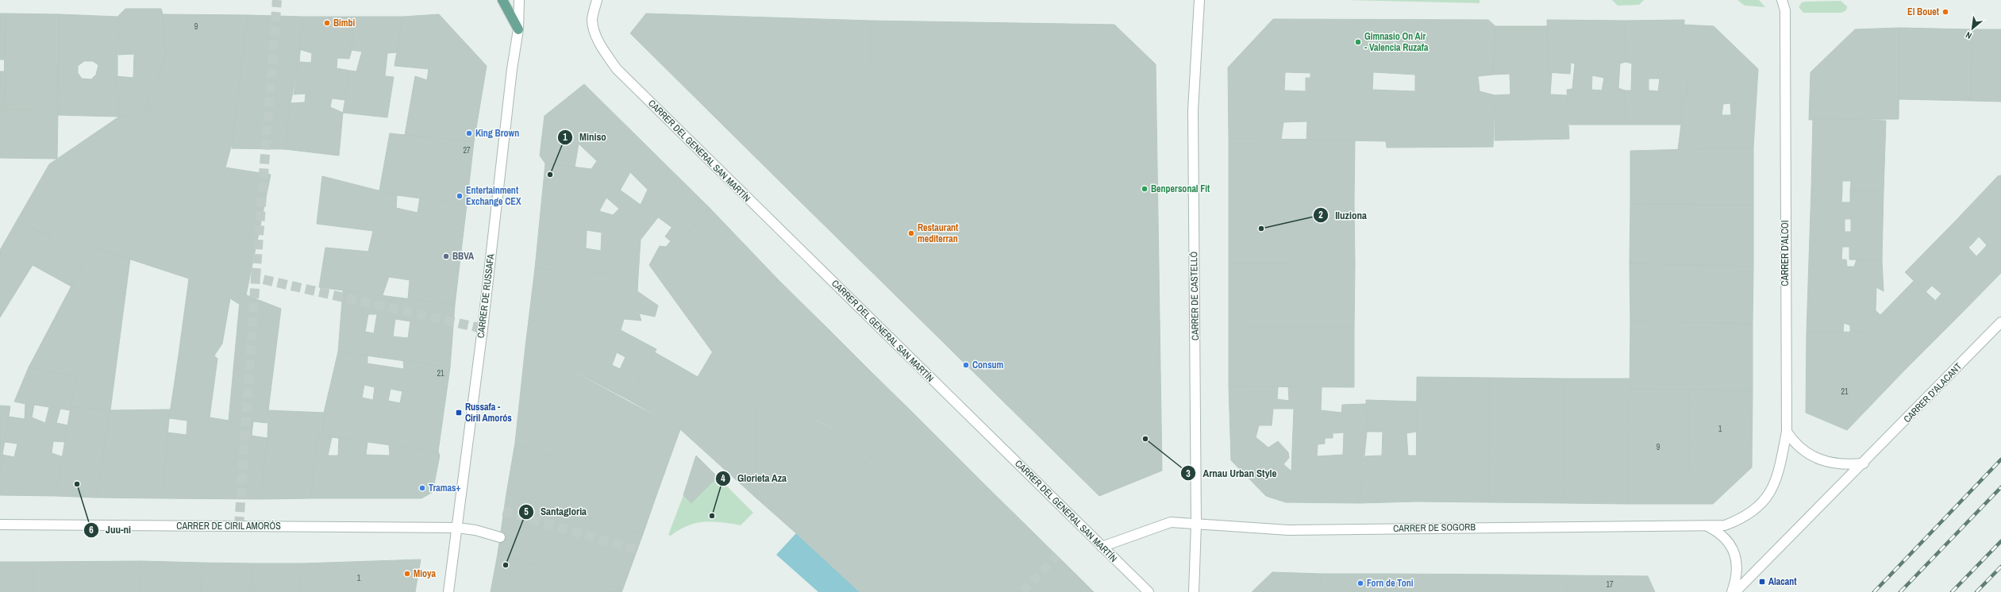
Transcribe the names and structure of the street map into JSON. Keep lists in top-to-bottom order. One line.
{"streets":{"street":["CARRER DEL GENERAL SAN MARTÍN","CARRER D'ALCOI","CARRER DE RUSSAFA","CARRER DE CASTELLÓ","CARRER D'ALACANT","CARRER DE CIRIL AMORÓS","CARRER DE SOGORB"]},"crossings":[["CARRER DEL GENERAL SAN MARTÍN","CARRER DE SOGORB"],["CARRER D'ALCOI","CARRER DE SOGORB"],["CARRER DE RUSSAFA","CARRER DE CIRIL AMORÓS"],["CARRER DE CASTELLÓ","CARRER DE SOGORB"]],"places":{"other":["El Bouet","Bimbi","Gimnasio On Air - Valencia Ruzafa","King Brown","Miniso","Benpersonal Fit","Entertainment Exchange CEX","Iluziona","Restaurant mediterran","BBVA","Consum","Arnau Urban Style","Juu-ni","Tramas+","Glorieta Aza","Santagloria","Mioya","Forn de Toni"],"transit":["Russafa - Ciril Amorós","Alacant"]},"house_numbers":["9","27","21","21","1","9","1","17"],"north":"bottom left"}
